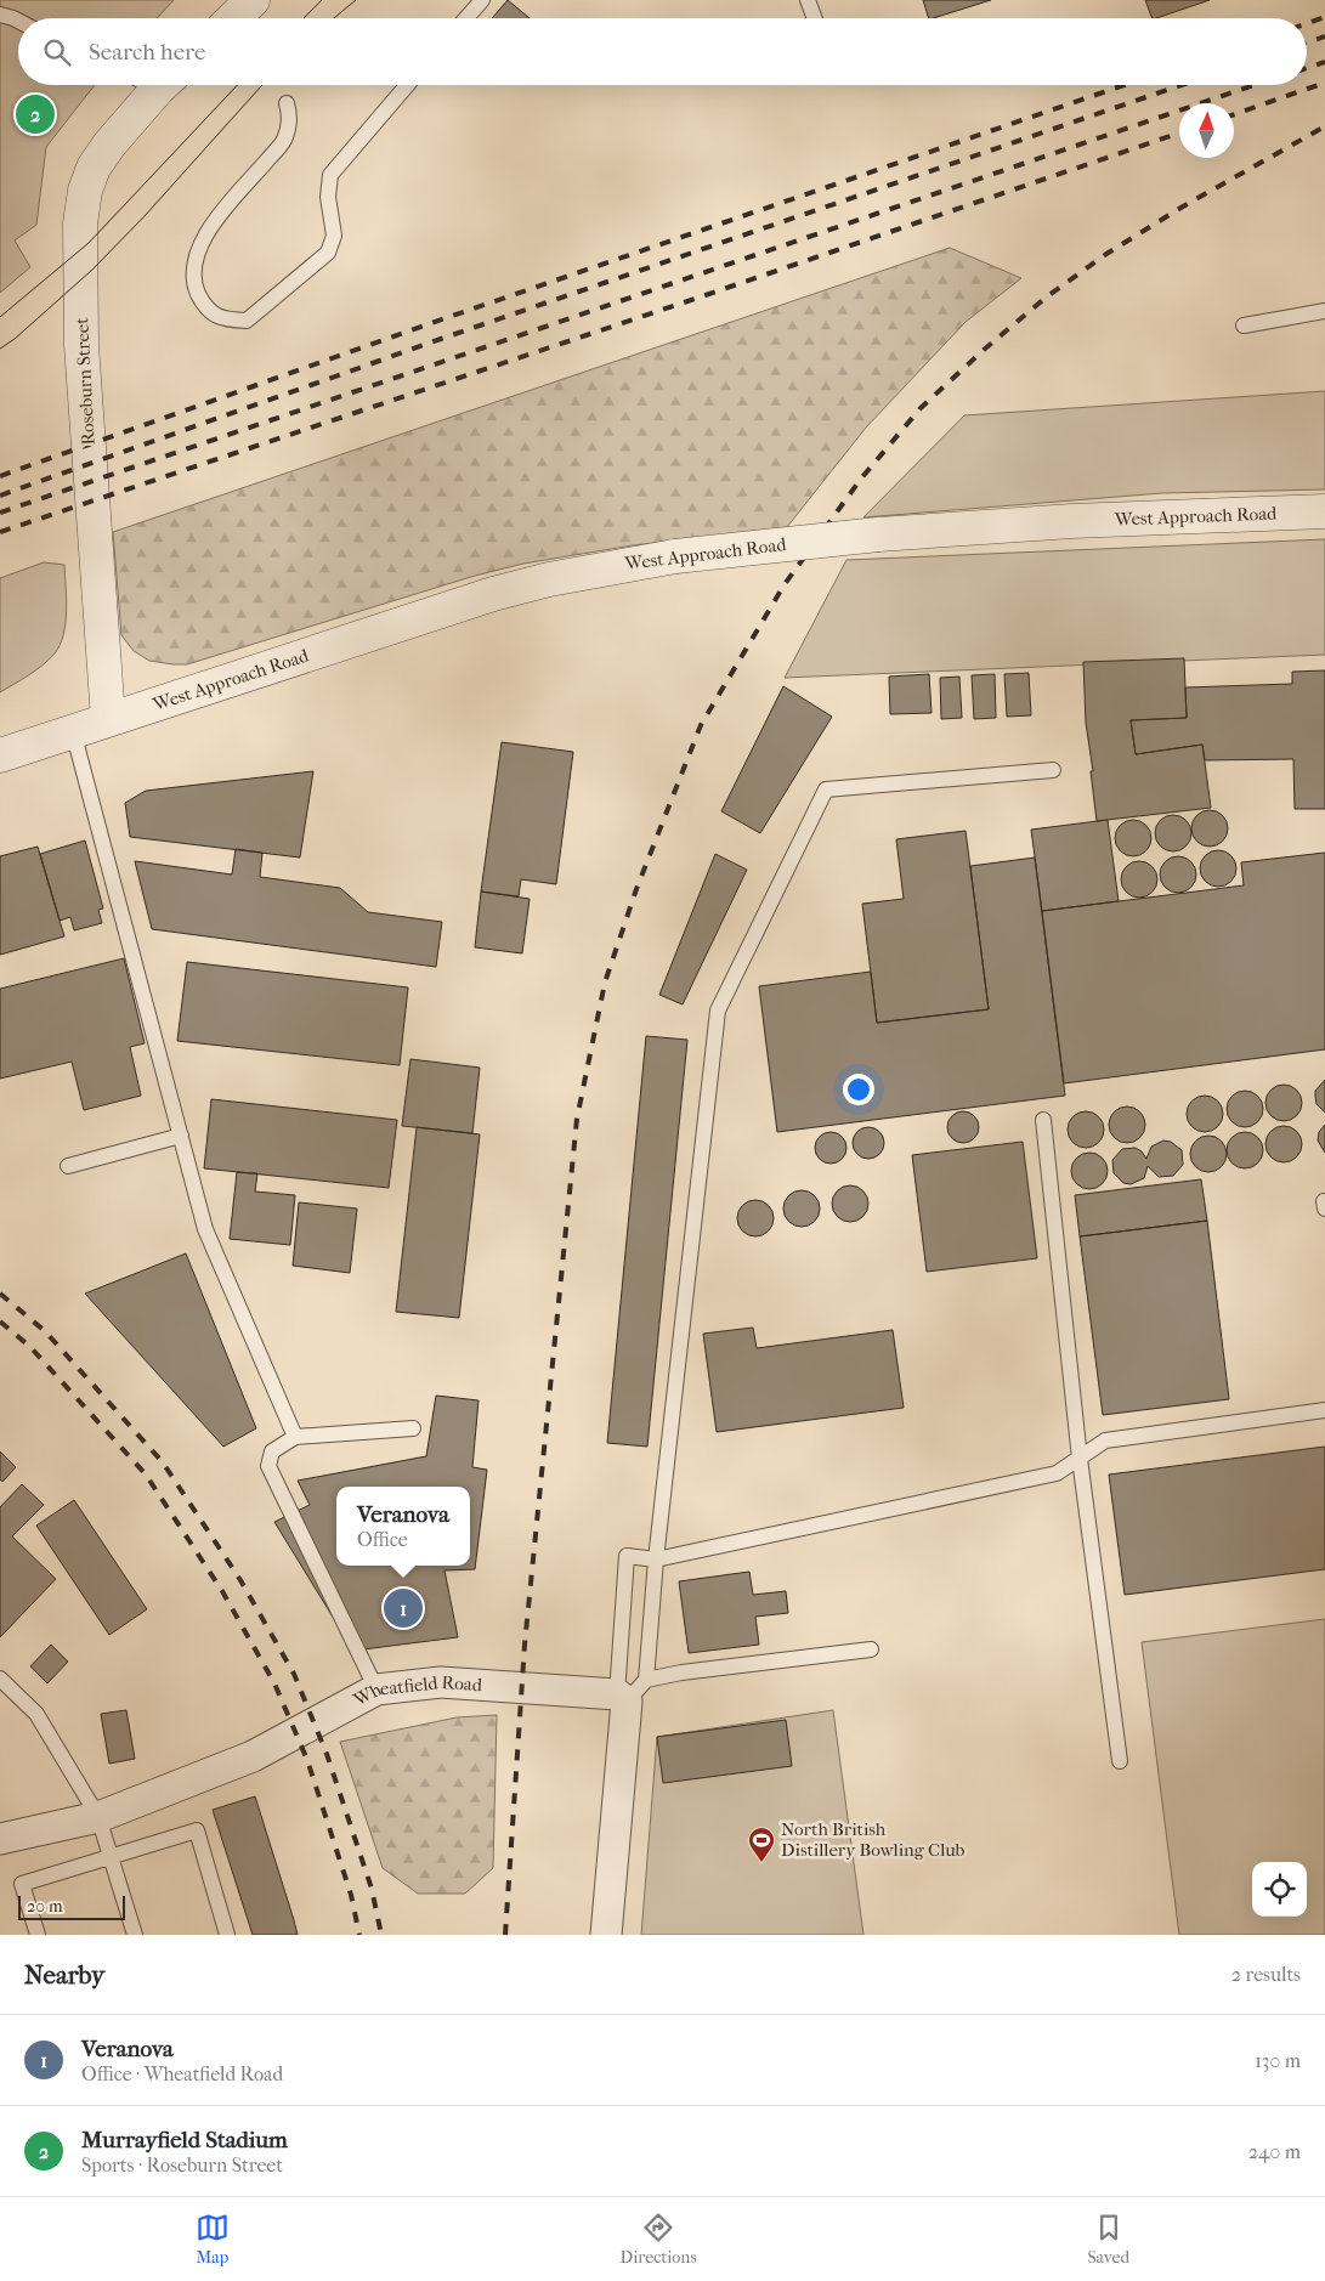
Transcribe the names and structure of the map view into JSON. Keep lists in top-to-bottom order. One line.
{"streets":{"street":["Roseburn Street","West Approach Road","Wheatfield Road"]},"crossings":[["Roseburn Street","West Approach Road"]],"places":{"sports":["North British Distillery Bowling Club"]},"scale_bar":"20 m","north":"top","page":{"search":"Search here","pins":["2","1"],"popup":["Veranova","Office"],"scale":"20 m","heading":["Nearby","2 results"],"list":[{"mark":"1","name":"Veranova","note":"Office · Wheatfield Road","value":"130 m"},{"mark":"2","name":"Murrayfield Stadium","note":"Sports · Roseburn Street","value":"240 m"}],"nav":["Map","Directions","Saved"]}}
